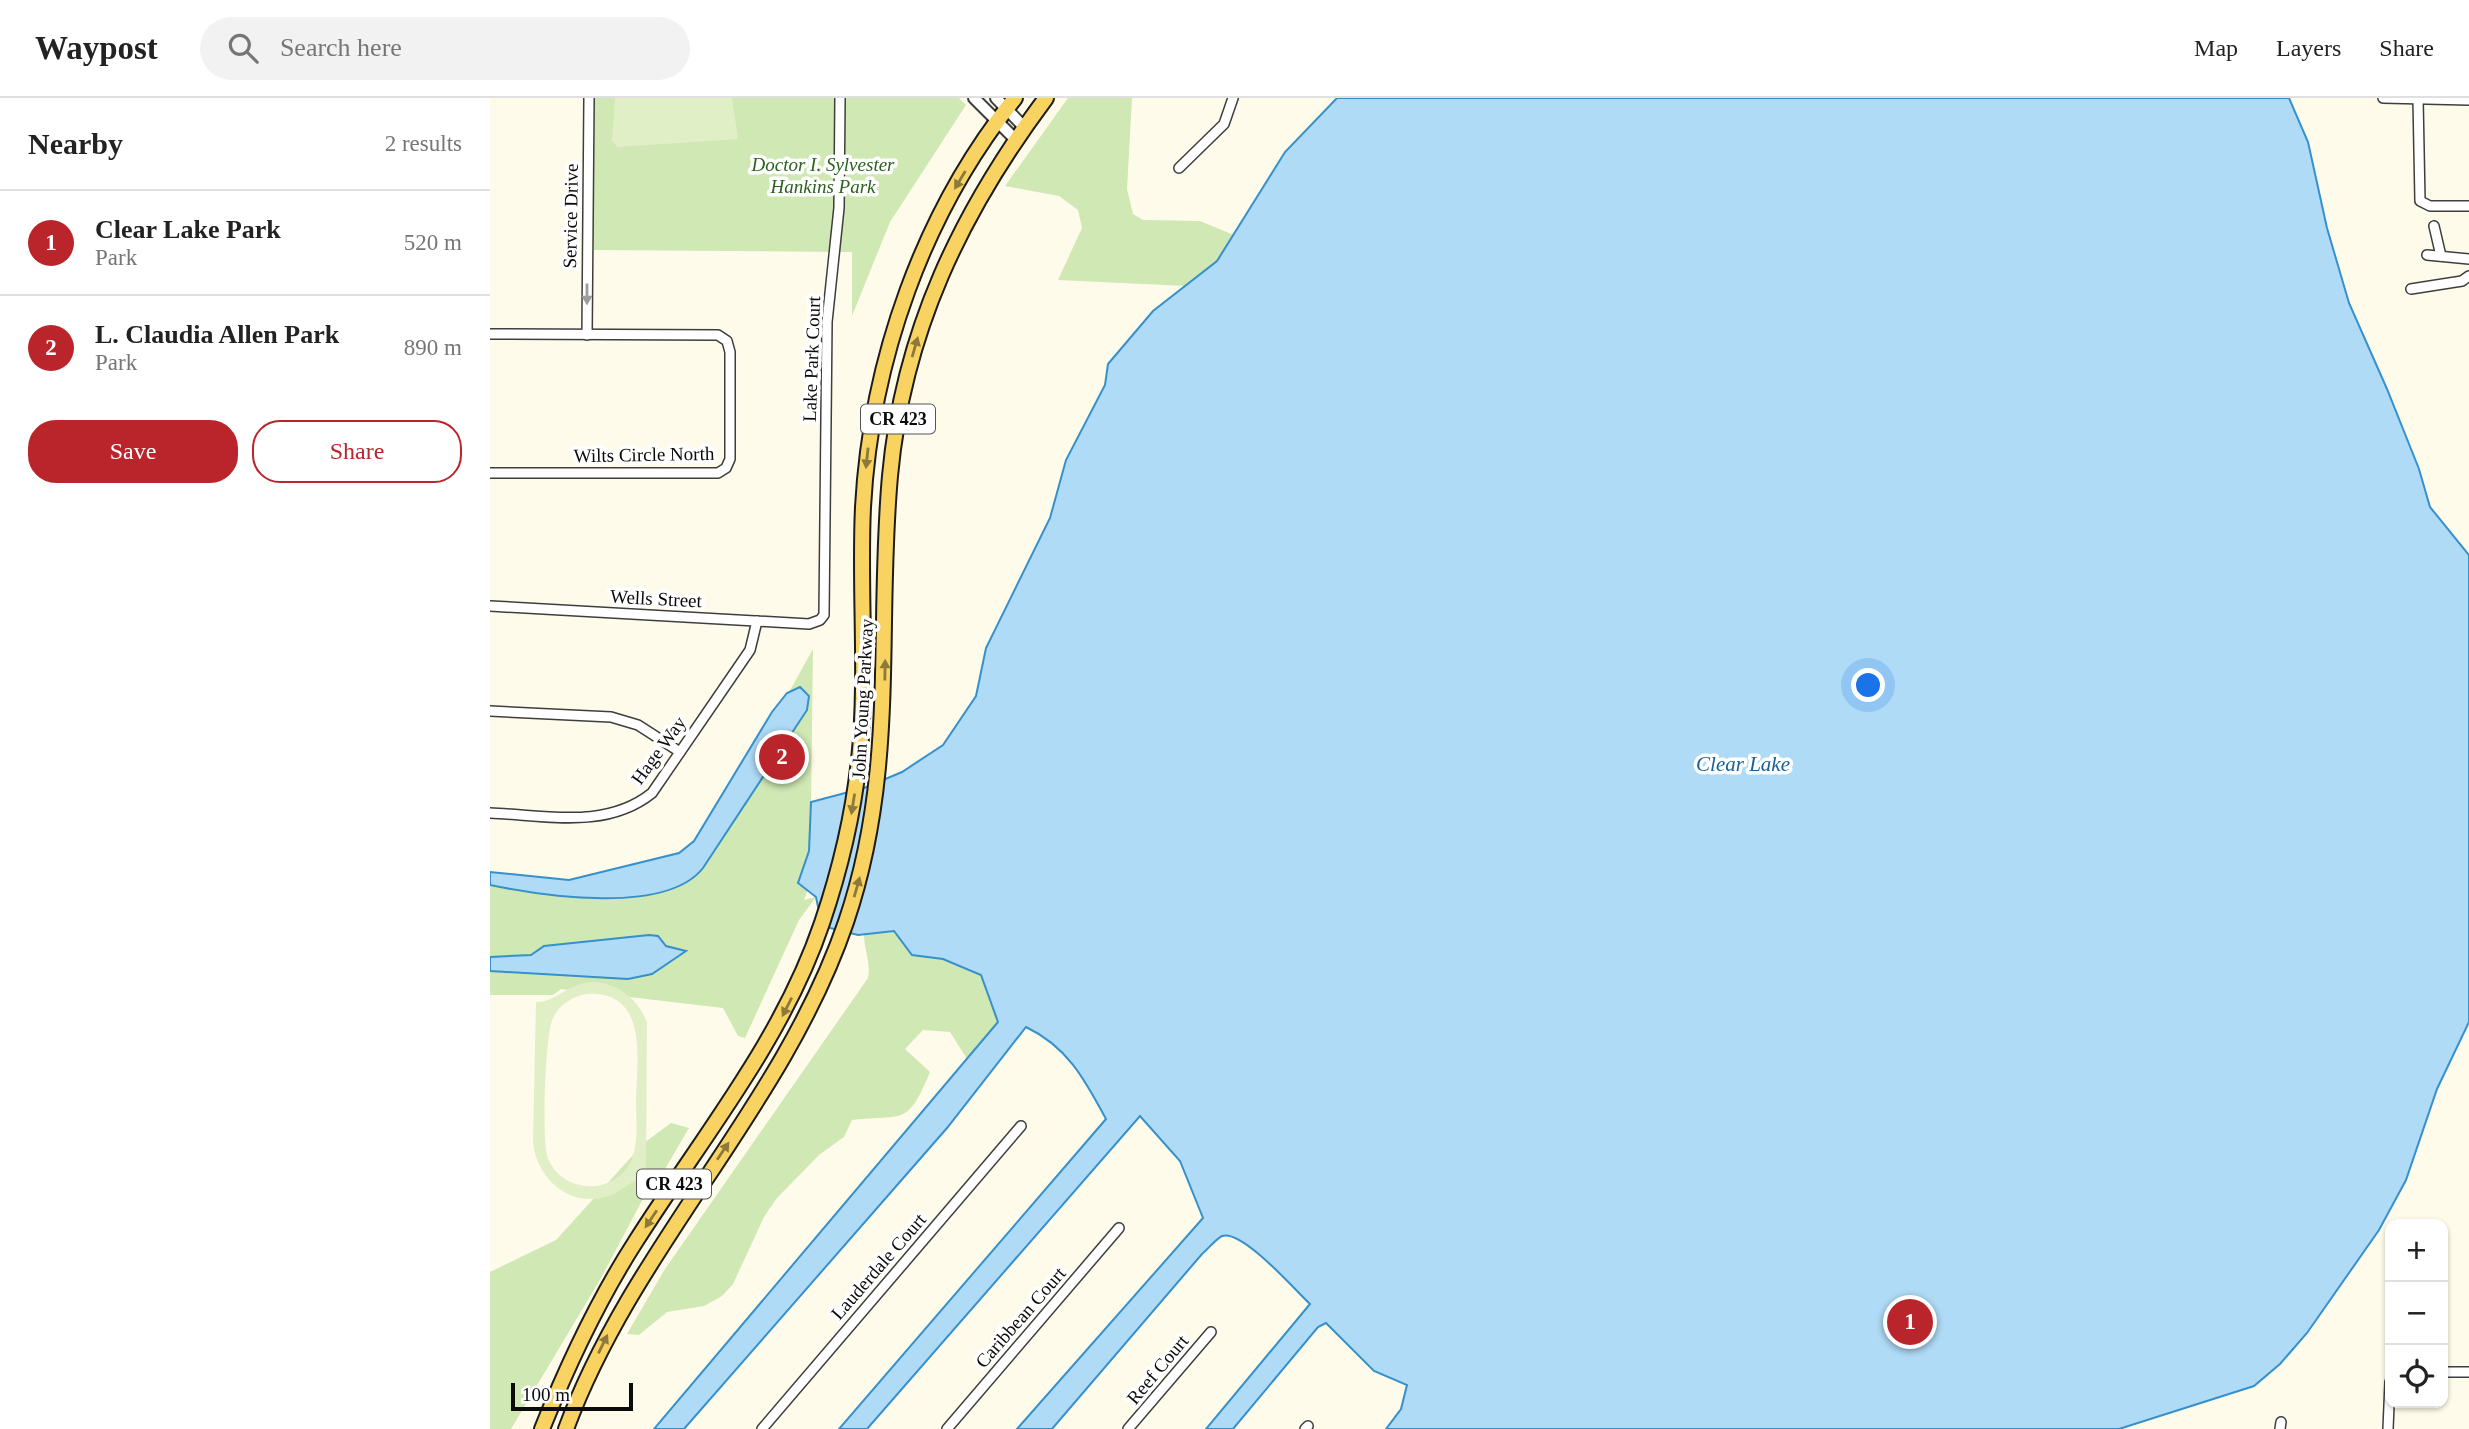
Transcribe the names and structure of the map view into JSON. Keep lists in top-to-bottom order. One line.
{"streets":{"main road":["CR 423","John Young Parkway"],"street":["Service Drive","Lake Park Court","Wilts Circle North","Wells Street","Hage Way","Lauderdale Court","Caribbean Court","Reef Court"]},"crossings":[["Service Drive","Wilts Circle North"],["Lake Park Court","Wells Street"],["Wells Street","Hage Way"]],"one_way":["Service Drive"],"water":["Clear Lake"],"parks":["Doctor I. Sylvester Hankins Park"],"scale_bar":"100 m","page":{"header":"Waypost","search":"Search here","nav":["Map","Layers","Share"],"heading":["Nearby","2 results"],"list":[{"mark":"1","name":"Clear Lake Park","note":"Park","value":"520 m"},{"mark":"2","name":"L. Claudia Allen Park","note":"Park","value":"890 m"}],"buttons":["Save","Share"],"pins":["2","1"],"map_buttons":["+","−"],"scale":"100 m"}}
